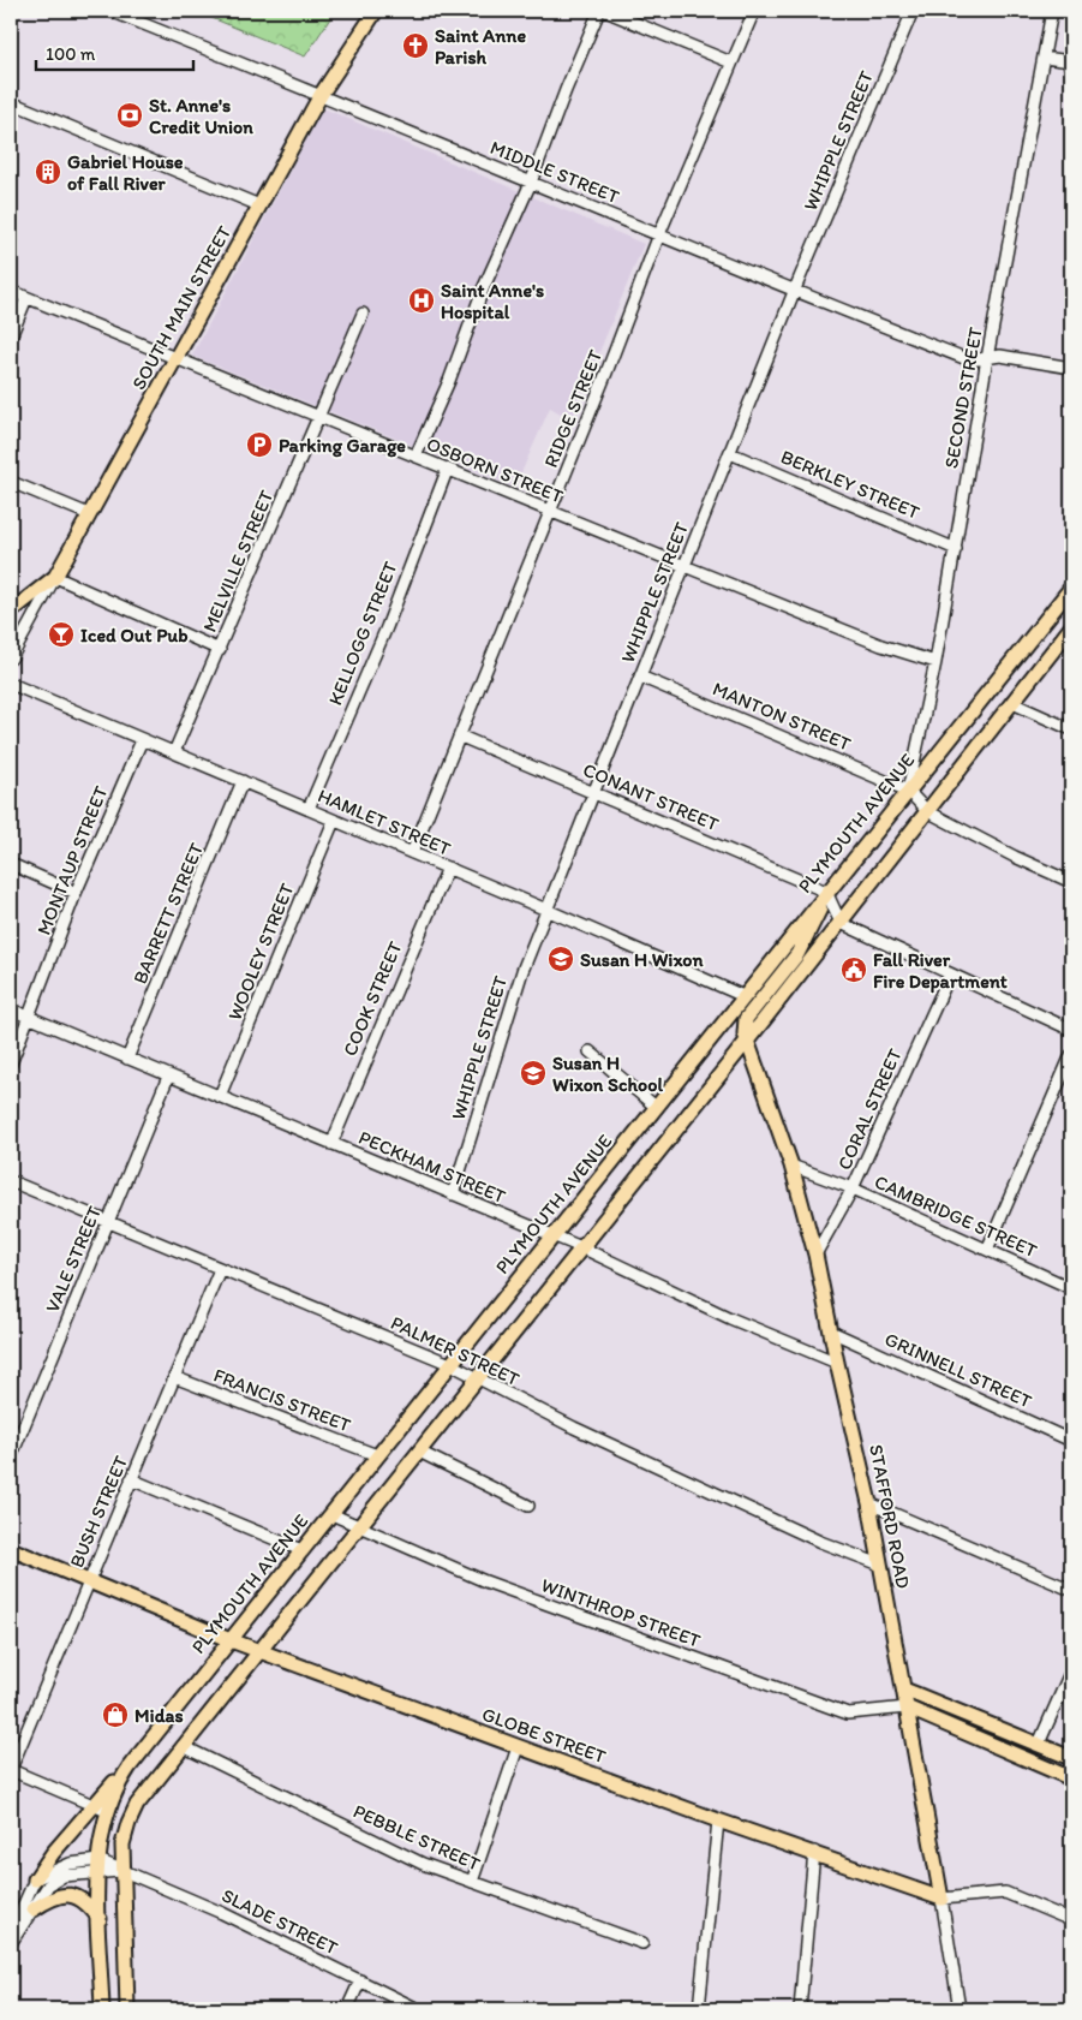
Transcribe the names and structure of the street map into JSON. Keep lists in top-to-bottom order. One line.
{"streets":{"main road":["SOUTH MAIN STREET","PLYMOUTH AVENUE","STAFFORD ROAD","GLOBE STREET"],"street":["WHIPPLE STREET","MIDDLE STREET","SECOND STREET","RIDGE STREET","OSBORN STREET","BERKLEY STREET","MELVILLE STREET","KELLOGG STREET","MANTON STREET","CONANT STREET","HAMLET STREET","MONTAUP STREET","BARRETT STREET","WOOLEY STREET","COOK STREET","CORAL STREET","PECKHAM STREET","CAMBRIDGE STREET","VALE STREET","PALMER STREET","GRINNELL STREET","FRANCIS STREET","BUSH STREET","WINTHROP STREET","PEBBLE STREET","SLADE STREET"]},"crossings":[["WHIPPLE STREET","MIDDLE STREET"],["WHIPPLE STREET","OSBORN STREET"],["WHIPPLE STREET","BERKLEY STREET"],["WHIPPLE STREET","MANTON STREET"],["WHIPPLE STREET","CONANT STREET"],["WHIPPLE STREET","HAMLET STREET"],["WHIPPLE STREET","PECKHAM STREET"],["MIDDLE STREET","SOUTH MAIN STREET"],["MIDDLE STREET","SECOND STREET"],["MIDDLE STREET","RIDGE STREET"],["SOUTH MAIN STREET","OSBORN STREET"],["SECOND STREET","OSBORN STREET"],["SECOND STREET","BERKLEY STREET"],["SECOND STREET","MANTON STREET"],["SECOND STREET","PLYMOUTH AVENUE"],["RIDGE STREET","OSBORN STREET"],["RIDGE STREET","CONANT STREET"],["RIDGE STREET","HAMLET STREET"],["OSBORN STREET","MELVILLE STREET"],["OSBORN STREET","KELLOGG STREET"],["MELVILLE STREET","HAMLET STREET"],["KELLOGG STREET","HAMLET STREET"],["MANTON STREET","PLYMOUTH AVENUE"],["CONANT STREET","PLYMOUTH AVENUE"],["HAMLET STREET","PLYMOUTH AVENUE"],["HAMLET STREET","MONTAUP STREET"],["HAMLET STREET","BARRETT STREET"],["HAMLET STREET","WOOLEY STREET"],["HAMLET STREET","COOK STREET"],["PLYMOUTH AVENUE","PECKHAM STREET"],["PLYMOUTH AVENUE","PALMER STREET"],["PLYMOUTH AVENUE","FRANCIS STREET"],["PLYMOUTH AVENUE","WINTHROP STREET"],["PLYMOUTH AVENUE","GLOBE STREET"],["PLYMOUTH AVENUE","SLADE STREET"],["MONTAUP STREET","PECKHAM STREET"],["BARRETT STREET","PECKHAM STREET"],["WOOLEY STREET","PECKHAM STREET"],["COOK STREET","PECKHAM STREET"],["CORAL STREET","CAMBRIDGE STREET"],["CORAL STREET","STAFFORD ROAD"],["PECKHAM STREET","VALE STREET"],["PECKHAM STREET","STAFFORD ROAD"],["CAMBRIDGE STREET","STAFFORD ROAD"],["VALE STREET","PALMER STREET"],["PALMER STREET","BUSH STREET"],["PALMER STREET","STAFFORD ROAD"],["GRINNELL STREET","STAFFORD ROAD"],["FRANCIS STREET","BUSH STREET"],["BUSH STREET","GLOBE STREET"],["STAFFORD ROAD","WINTHROP STREET"],["STAFFORD ROAD","GLOBE STREET"]],"places":{"church":["Saint Anne Parish"],"bank":["St. Anne's Credit Union"],"building":["Gabriel House of Fall River"],"hospital":["Saint Anne's Hospital"],"parking":["Parking Garage"],"bar":["Iced Out Pub"],"school or university":["Susan H Wixon","Susan H Wixon School"],"public building":["Fall River Fire Department"],"shop":["Midas"]},"scale_bar":"100 m"}
